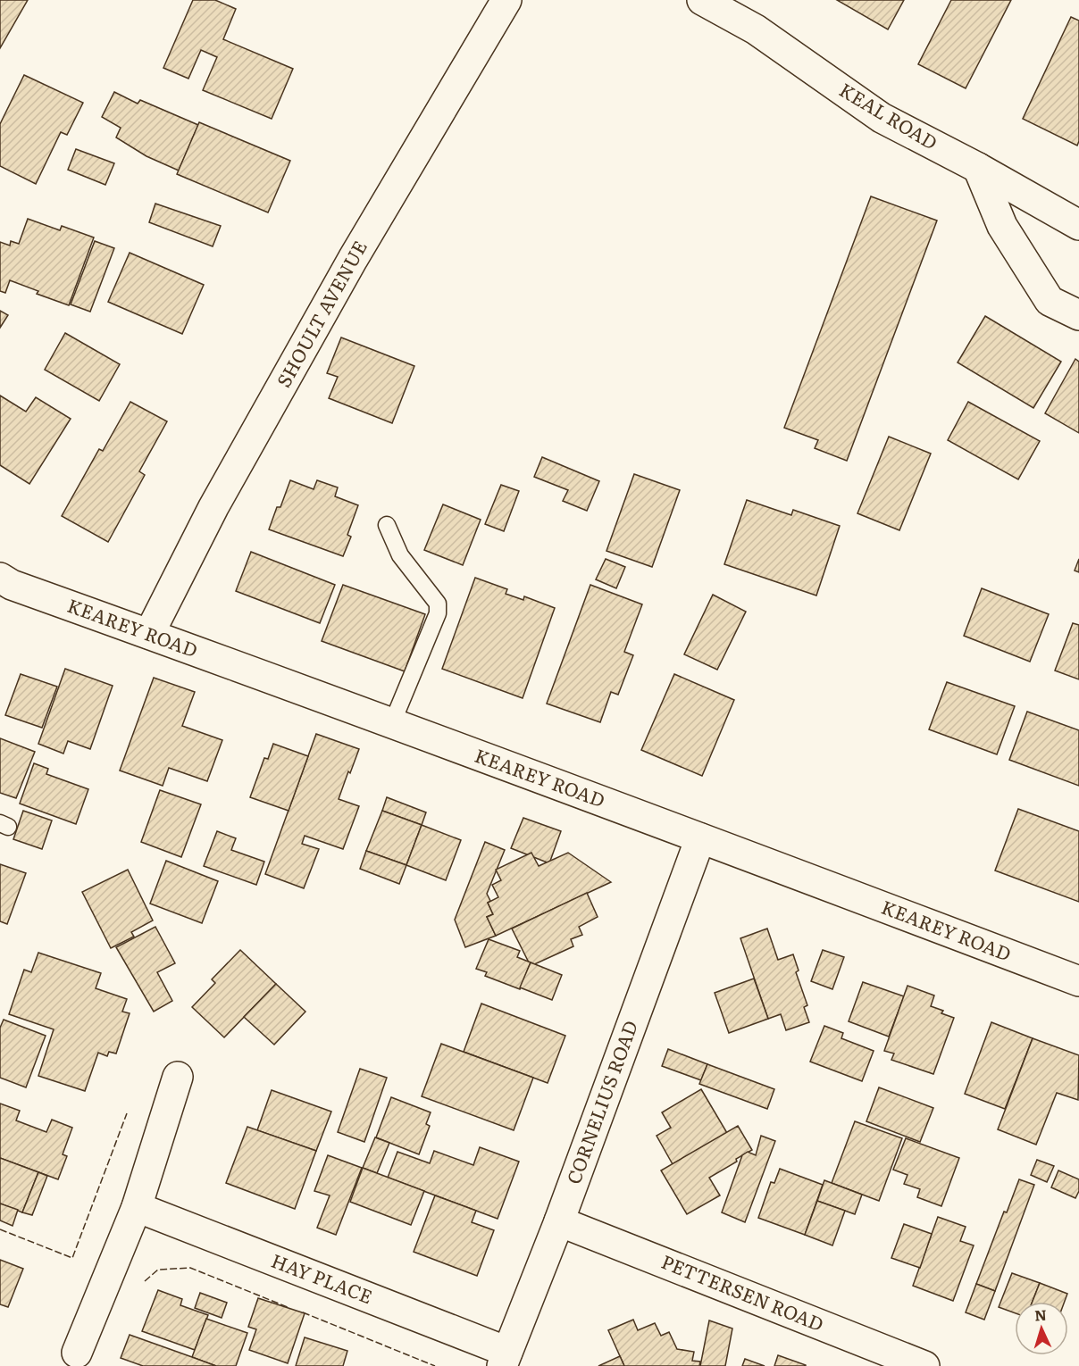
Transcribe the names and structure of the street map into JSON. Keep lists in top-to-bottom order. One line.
{"streets":{"street":["KEAL ROAD","SHOULT AVENUE","KEAREY ROAD","CORNELIUS ROAD","HAY PLACE","PETTERSEN ROAD"]},"crossings":[["SHOULT AVENUE","KEAREY ROAD"],["KEAREY ROAD","CORNELIUS ROAD"],["CORNELIUS ROAD","HAY PLACE"],["CORNELIUS ROAD","PETTERSEN ROAD"]],"north":"top"}
